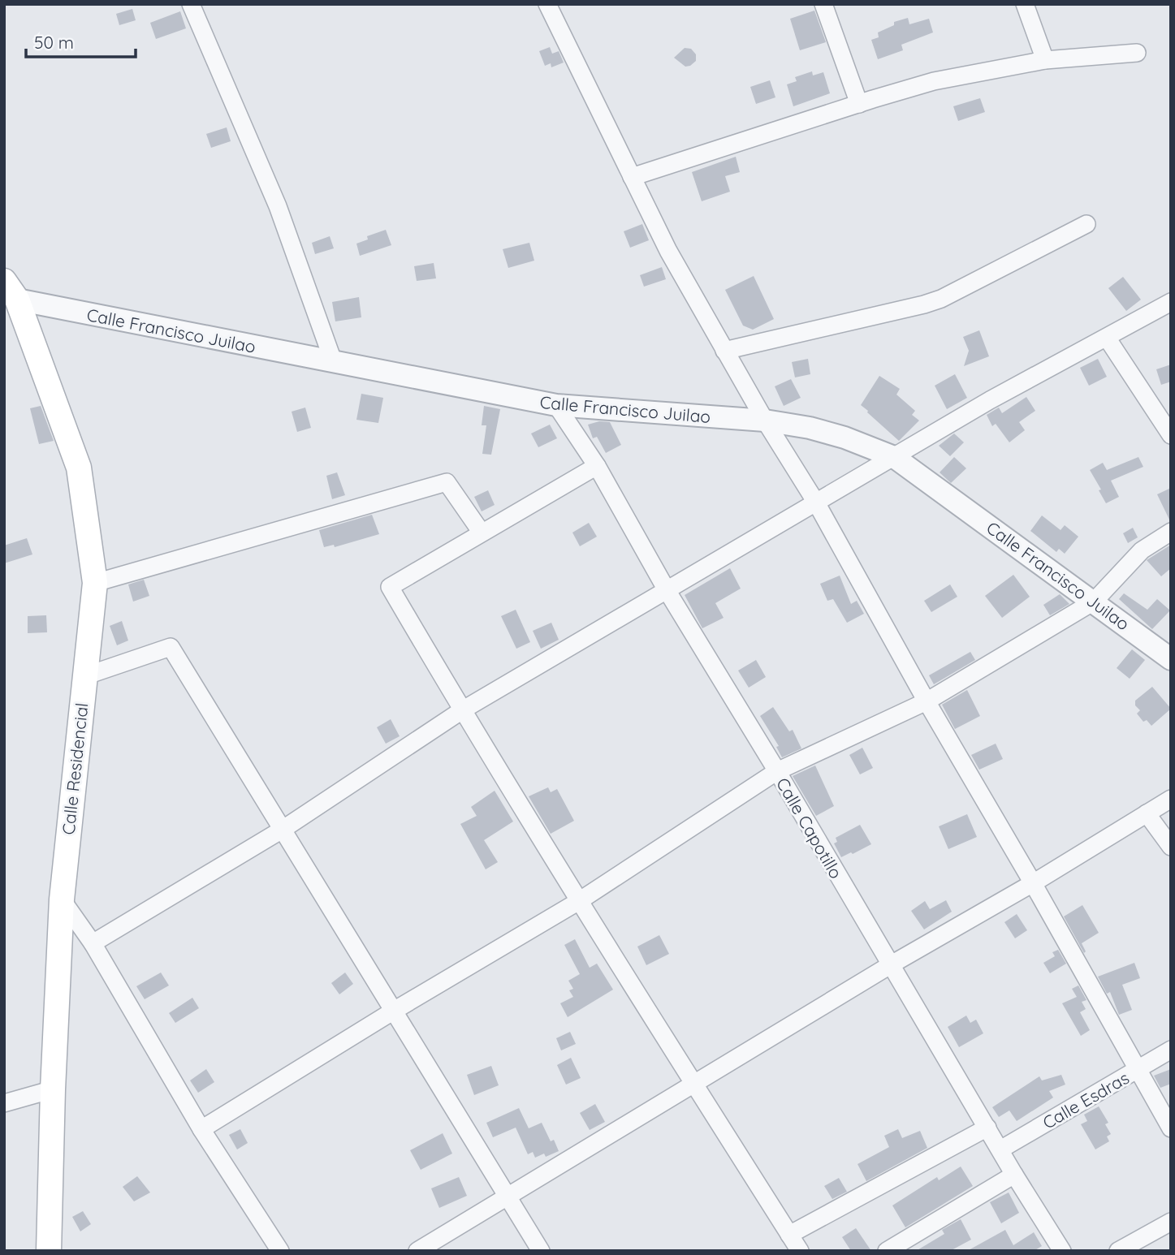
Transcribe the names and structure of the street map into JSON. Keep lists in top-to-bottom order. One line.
{"streets":{"main road":["Calle Residencial"],"street":["Calle Francisco Juilao","Calle Capotillo","Calle Esdras"]},"crossings":[["Calle Francisco Juilao","Calle Residencial"],["Calle Francisco Juilao","Calle Capotillo"],["Calle Capotillo","Calle Esdras"]],"scale_bar":"50 m"}
